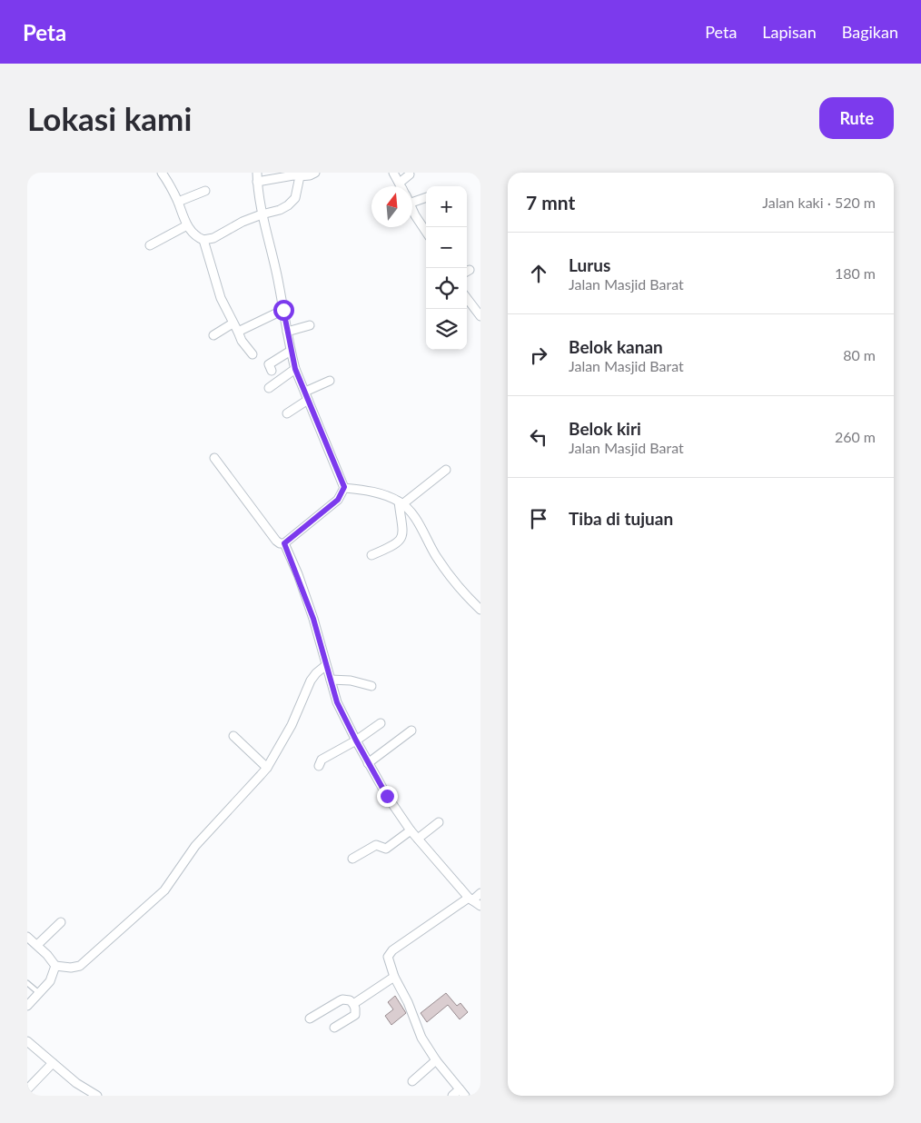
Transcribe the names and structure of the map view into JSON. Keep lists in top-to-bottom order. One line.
{"north":"top","page":{"header":"Peta","nav":["Peta","Lapisan","Bagikan"],"buttons":"Rute","title":"Lokasi kami","heading":["7 mnt","Jalan kaki · 520 m"],"map_buttons":["+","−"],"list":[["Lurus","Jalan Masjid Barat","180 m"],["Belok kanan","Jalan Masjid Barat","80 m"],["Belok kiri","Jalan Masjid Barat","260 m"],"Tiba di tujuan"]}}
